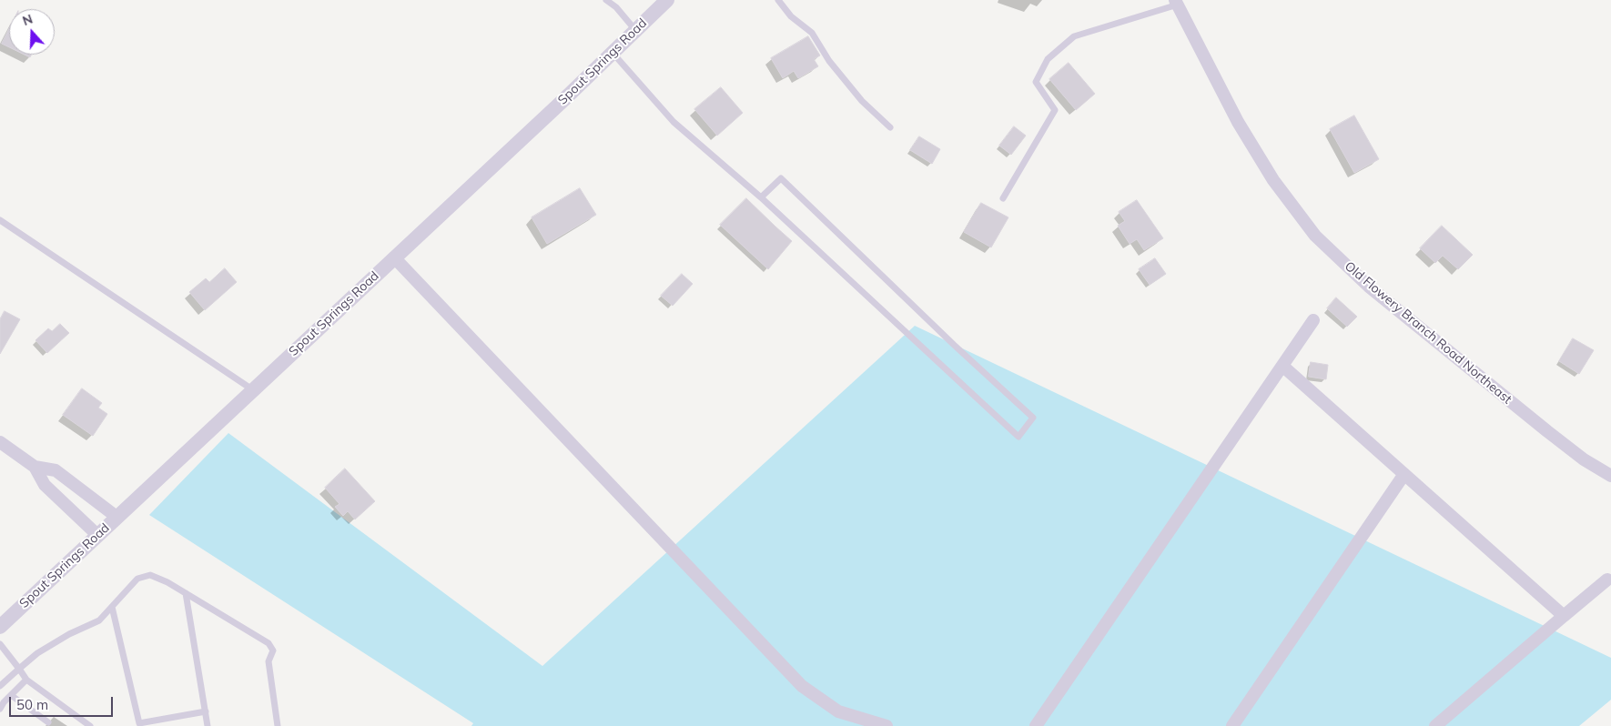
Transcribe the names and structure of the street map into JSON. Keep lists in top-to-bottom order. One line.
{"streets":{"street":["Spout Springs Road","Old Flowery Branch Road Northeast"]},"scale_bar":"50 m","north":"top"}
